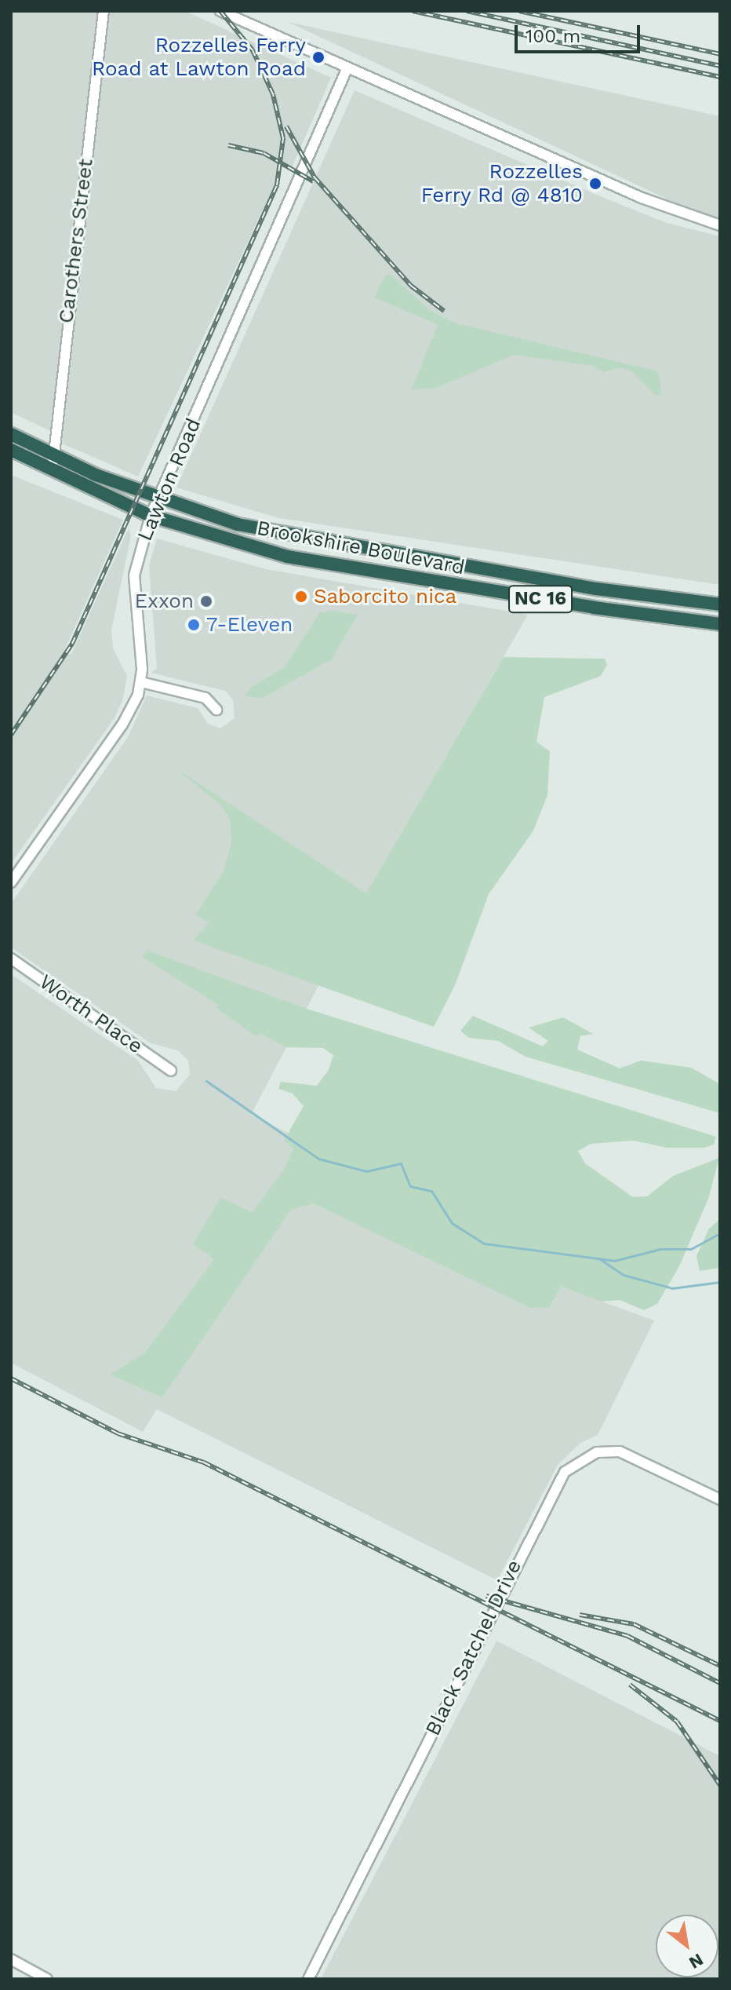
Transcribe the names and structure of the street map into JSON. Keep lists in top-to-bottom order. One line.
{"streets":{"highway":["Brookshire Boulevard","NC 16"],"street":["Carothers Street","Lawton Road","Worth Place","Black Satchel Drive"]},"crossings":[["Carothers Street","Brookshire Boulevard"],["Lawton Road","Brookshire Boulevard"]],"places":["Rozzelles Ferry Road at Lawton Road","Rozzelles Ferry Rd @ 4810","Saborcito nica","Exxon","7-Eleven"],"scale_bar":"100 m","north":"bottom right"}
